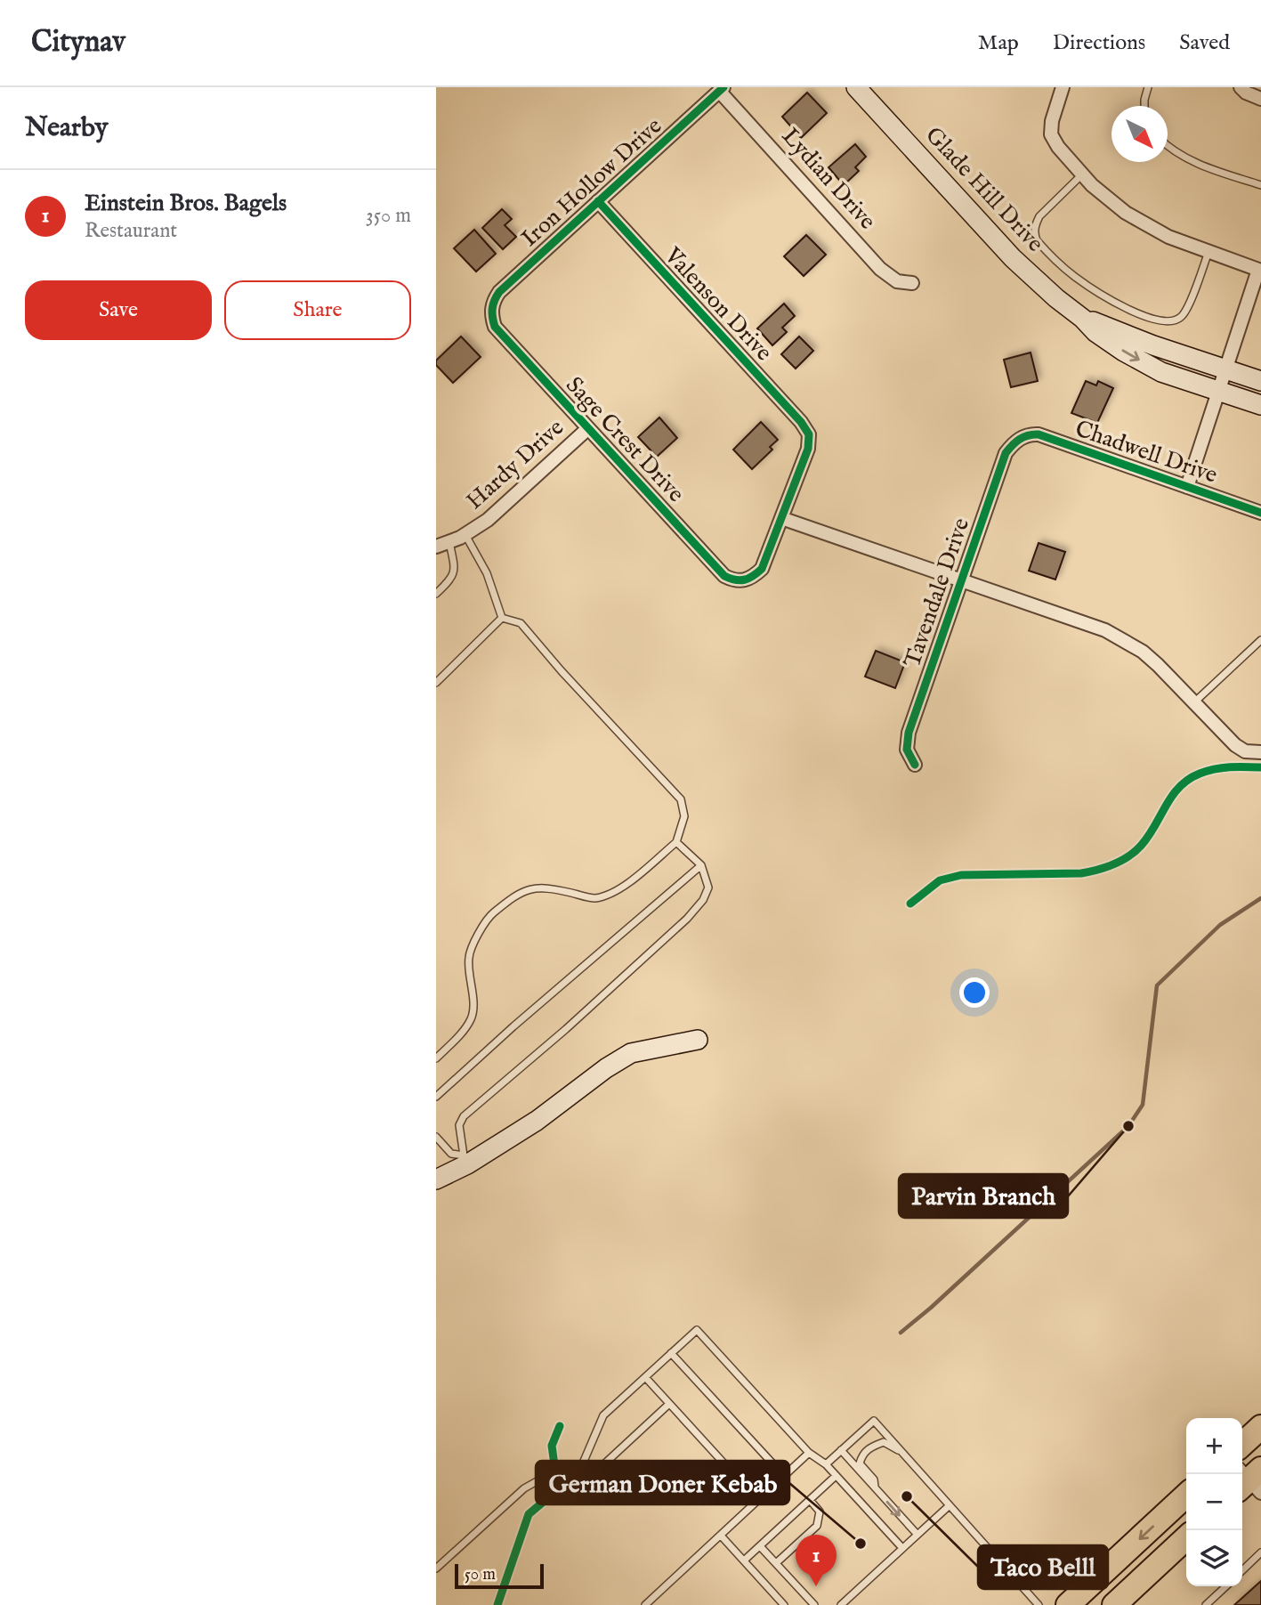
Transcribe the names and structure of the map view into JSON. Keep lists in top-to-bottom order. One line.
{"streets":{"street":["Lydian Drive","Iron Hollow Drive","Glade Hill Drive","Valenson Drive","Sage Crest Drive","Chadwell Drive","Hardy Drive","Tavendale Drive"]},"crossings":[["Lydian Drive","Iron Hollow Drive"],["Iron Hollow Drive","Valenson Drive"],["Iron Hollow Drive","Sage Crest Drive"],["Valenson Drive","Sage Crest Drive"],["Sage Crest Drive","Hardy Drive"],["Chadwell Drive","Tavendale Drive"]],"places":["Parvin Branch","Taco Belll","German Doner Kebab"],"scale_bar":"50 m","north":"bottom right","page":{"header":"Citynav","nav":["Map","Directions","Saved"],"heading":"Nearby","list":[{"mark":"1","name":"Einstein Bros. Bagels","note":"Restaurant","value":"350 m"}],"buttons":["Save","Share"],"map_buttons":["+","−"],"pins":"1","scale":"50 m"}}
